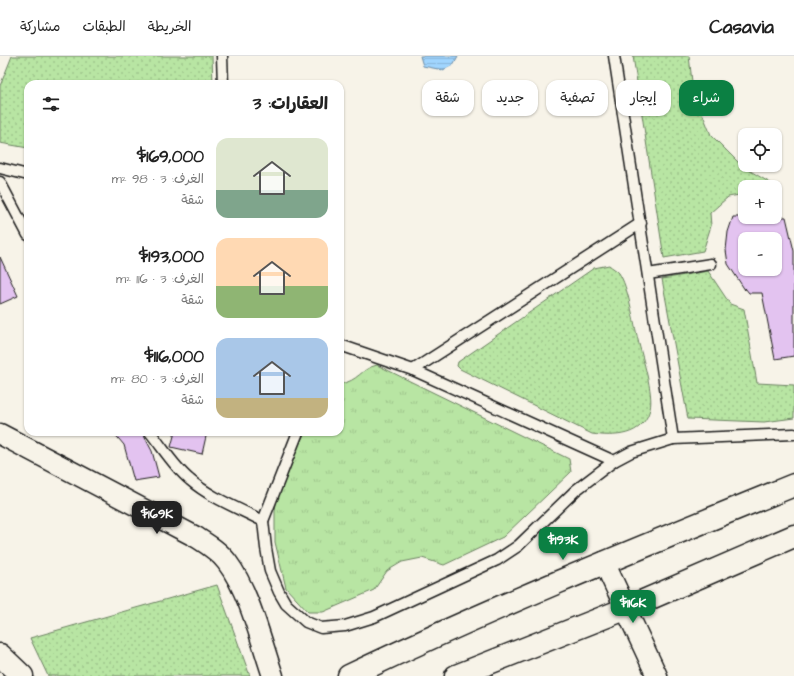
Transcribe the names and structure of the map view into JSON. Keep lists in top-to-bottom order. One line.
{"page":{"header":"Casavia","nav":["الخريطة","الطبقات","مشاركة"],"chip":["شراء","إيجار","تصفية","جديد","شقة"],"heading":"العقارات: 3","map_buttons":["+","−"],"list":[{"name":"$169,000","note":"الغرف: 3 · 98 m² · شقة"},{"name":"$193,000","note":"الغرف: 3 · 116 m² · شقة"},{"name":"$116,000","note":"الغرف: 3 · 80 m² · شقة"}],"price":["$169K","$193K","$116K"]}}
